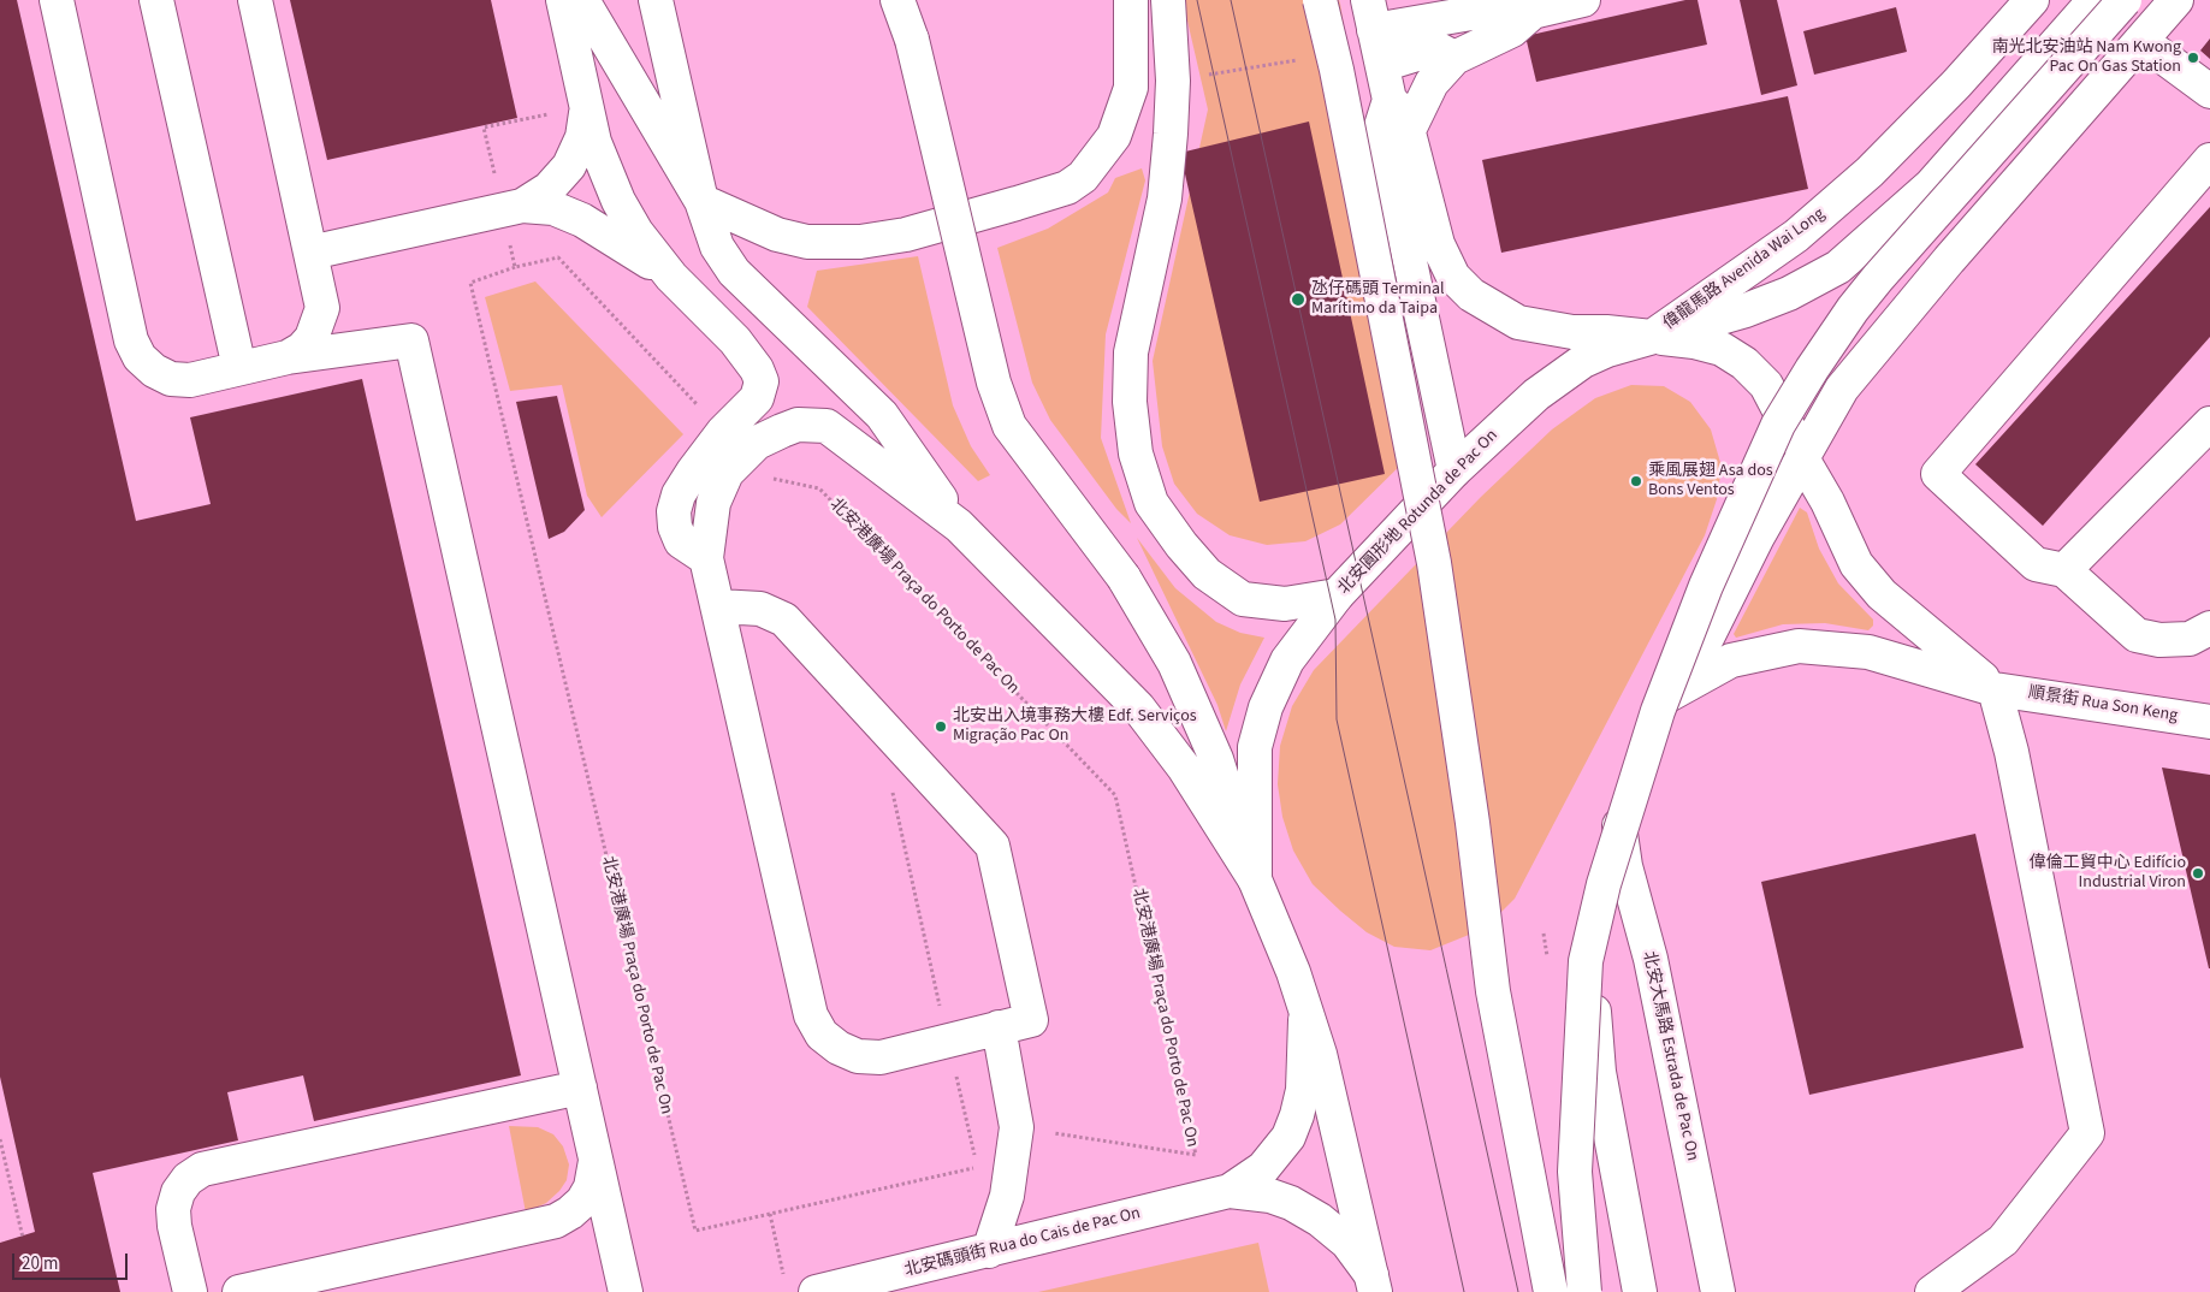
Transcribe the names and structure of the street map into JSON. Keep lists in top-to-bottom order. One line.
{"streets":{"main road":["偉龍馬路 Avenida Wai Long","北安圓形地 Rotunda de Pac On","順景街 Rua Son Keng","北安大馬路 Estrada de Pac On","北安碼頭街 Rua do Cais de Pac On"],"path":["北安港廣場 Praça do Porto de Pac On"]},"crossings":[["偉龍馬路 Avenida Wai Long","北安圓形地 Rotunda de Pac On"],["順景街 Rua Son Keng","北安大馬路 Estrada de Pac On"]],"places":["南光北安油站 Nam Kwong Pac On Gas Station","氹仔碼頭 Terminal Marítimo da Taipa","乘風展翅 Asa dos Bons Ventos","北安出入境事務大樓 Edf. Serviços Migração Pac On","偉倫工貿中心 Edifício Industrial Viron"],"scale_bar":"20 m"}
